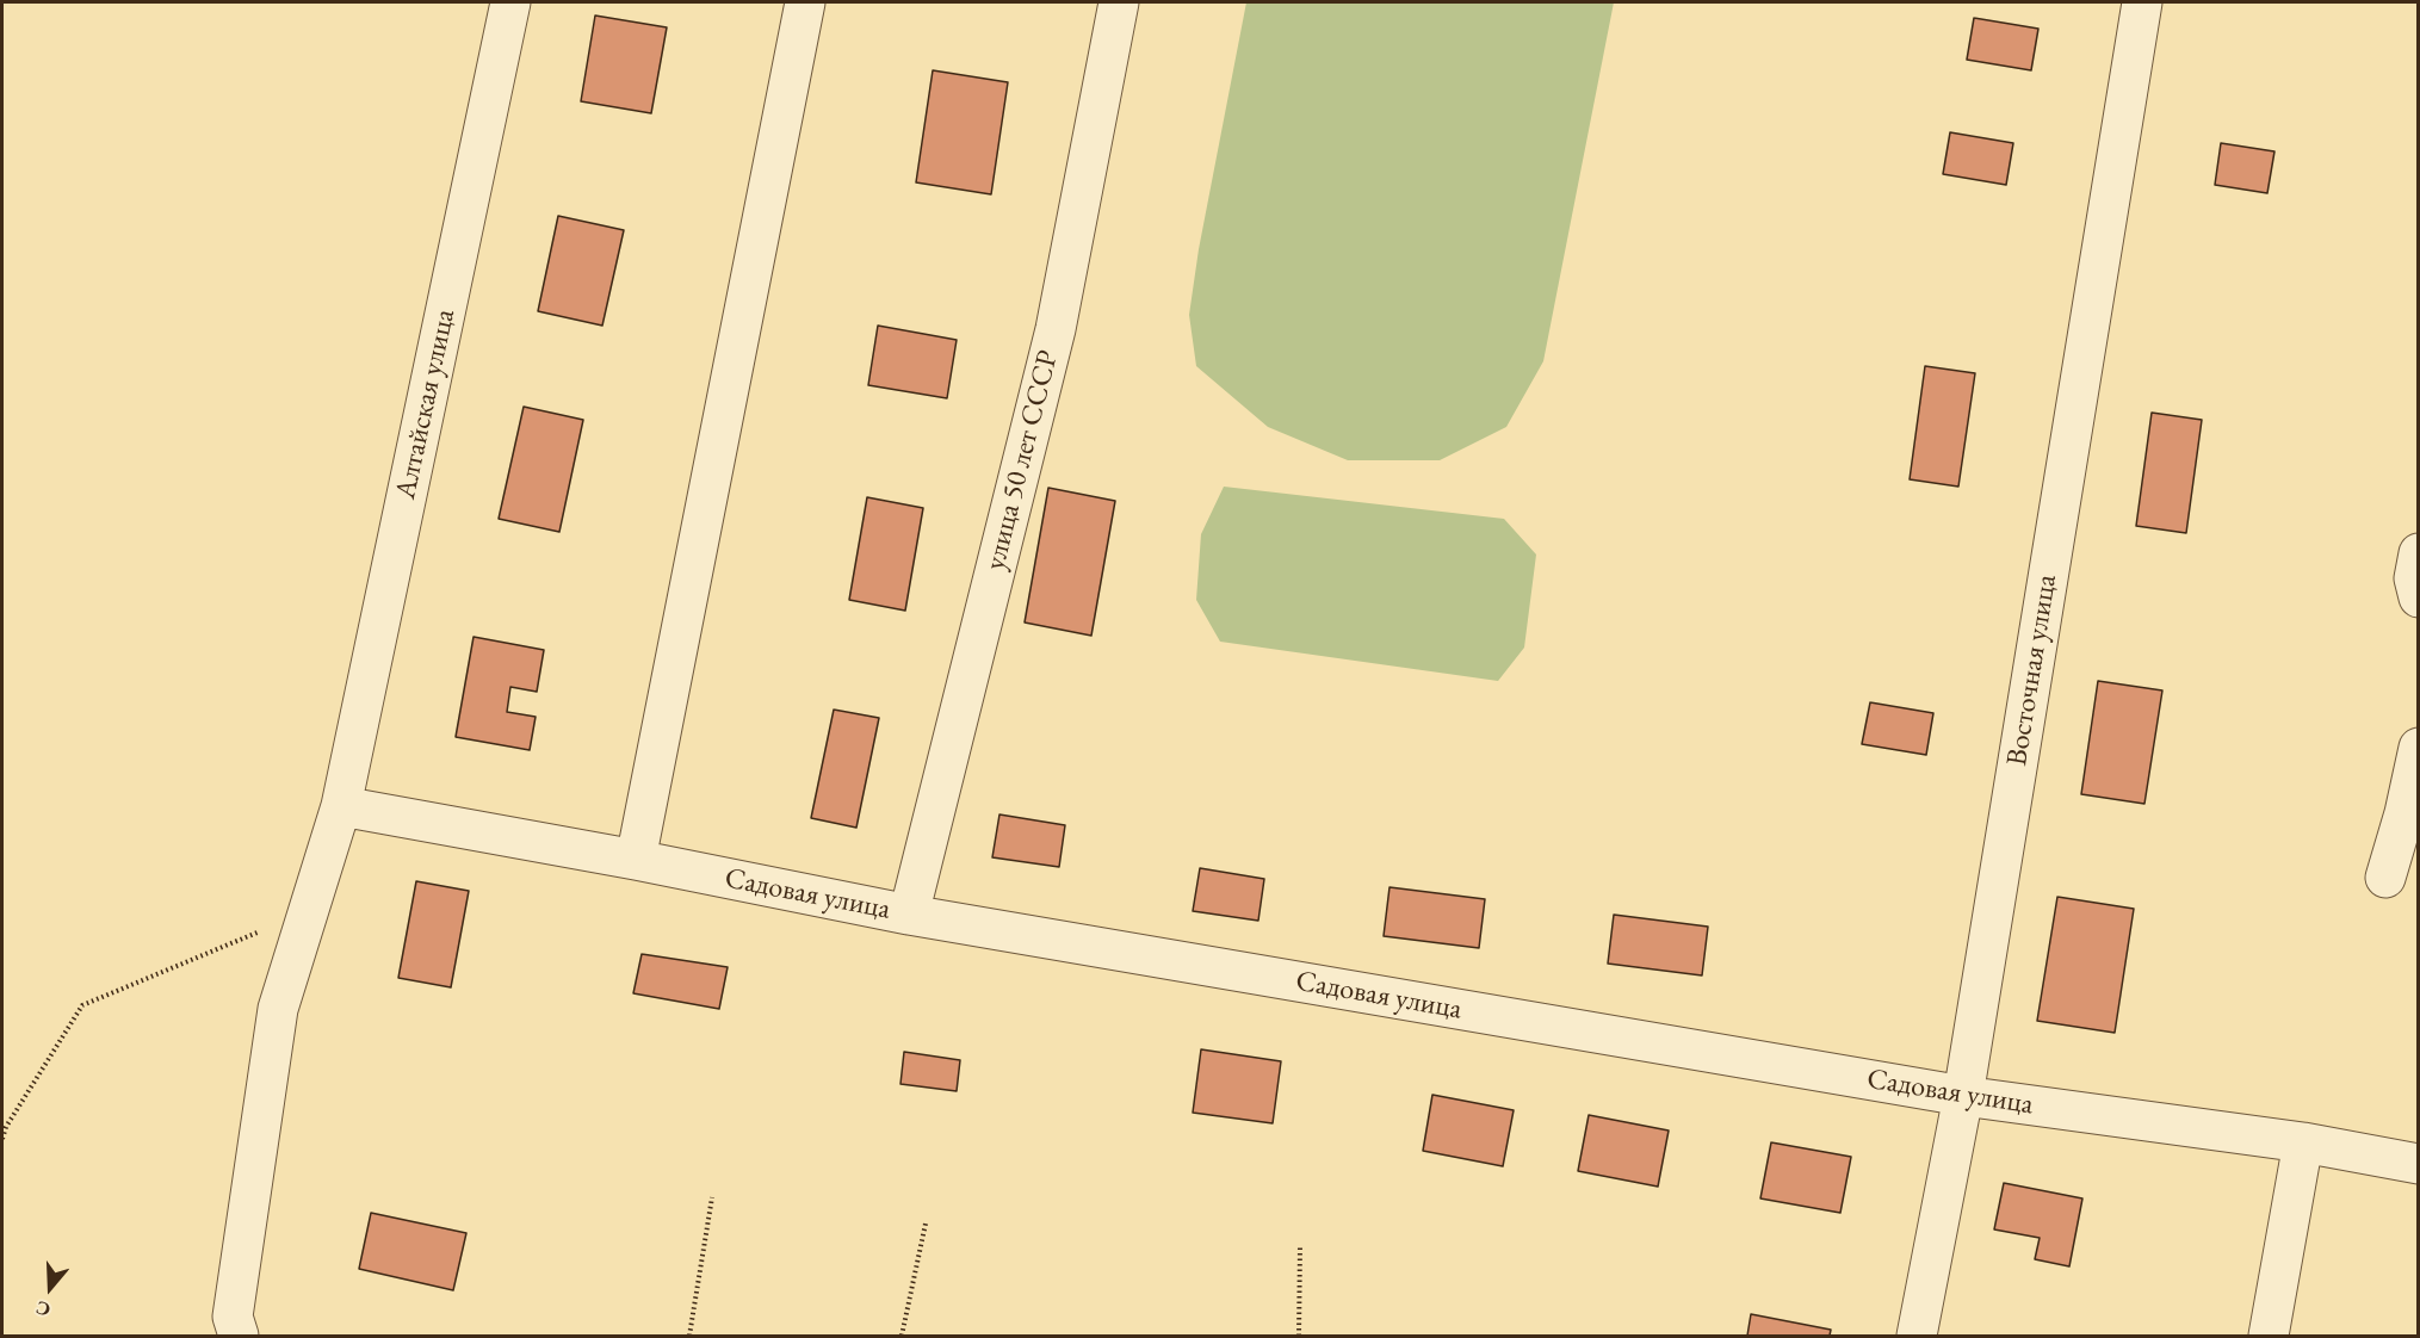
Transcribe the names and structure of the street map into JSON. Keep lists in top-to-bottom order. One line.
{"streets":{"street":["Алтайская улица","улица 50 лет СССР","Восточная улица","Садовая улица"]},"crossings":[["Алтайская улица","Садовая улица"],["улица 50 лет СССР","Садовая улица"],["Восточная улица","Садовая улица"]],"north":"bottom"}
